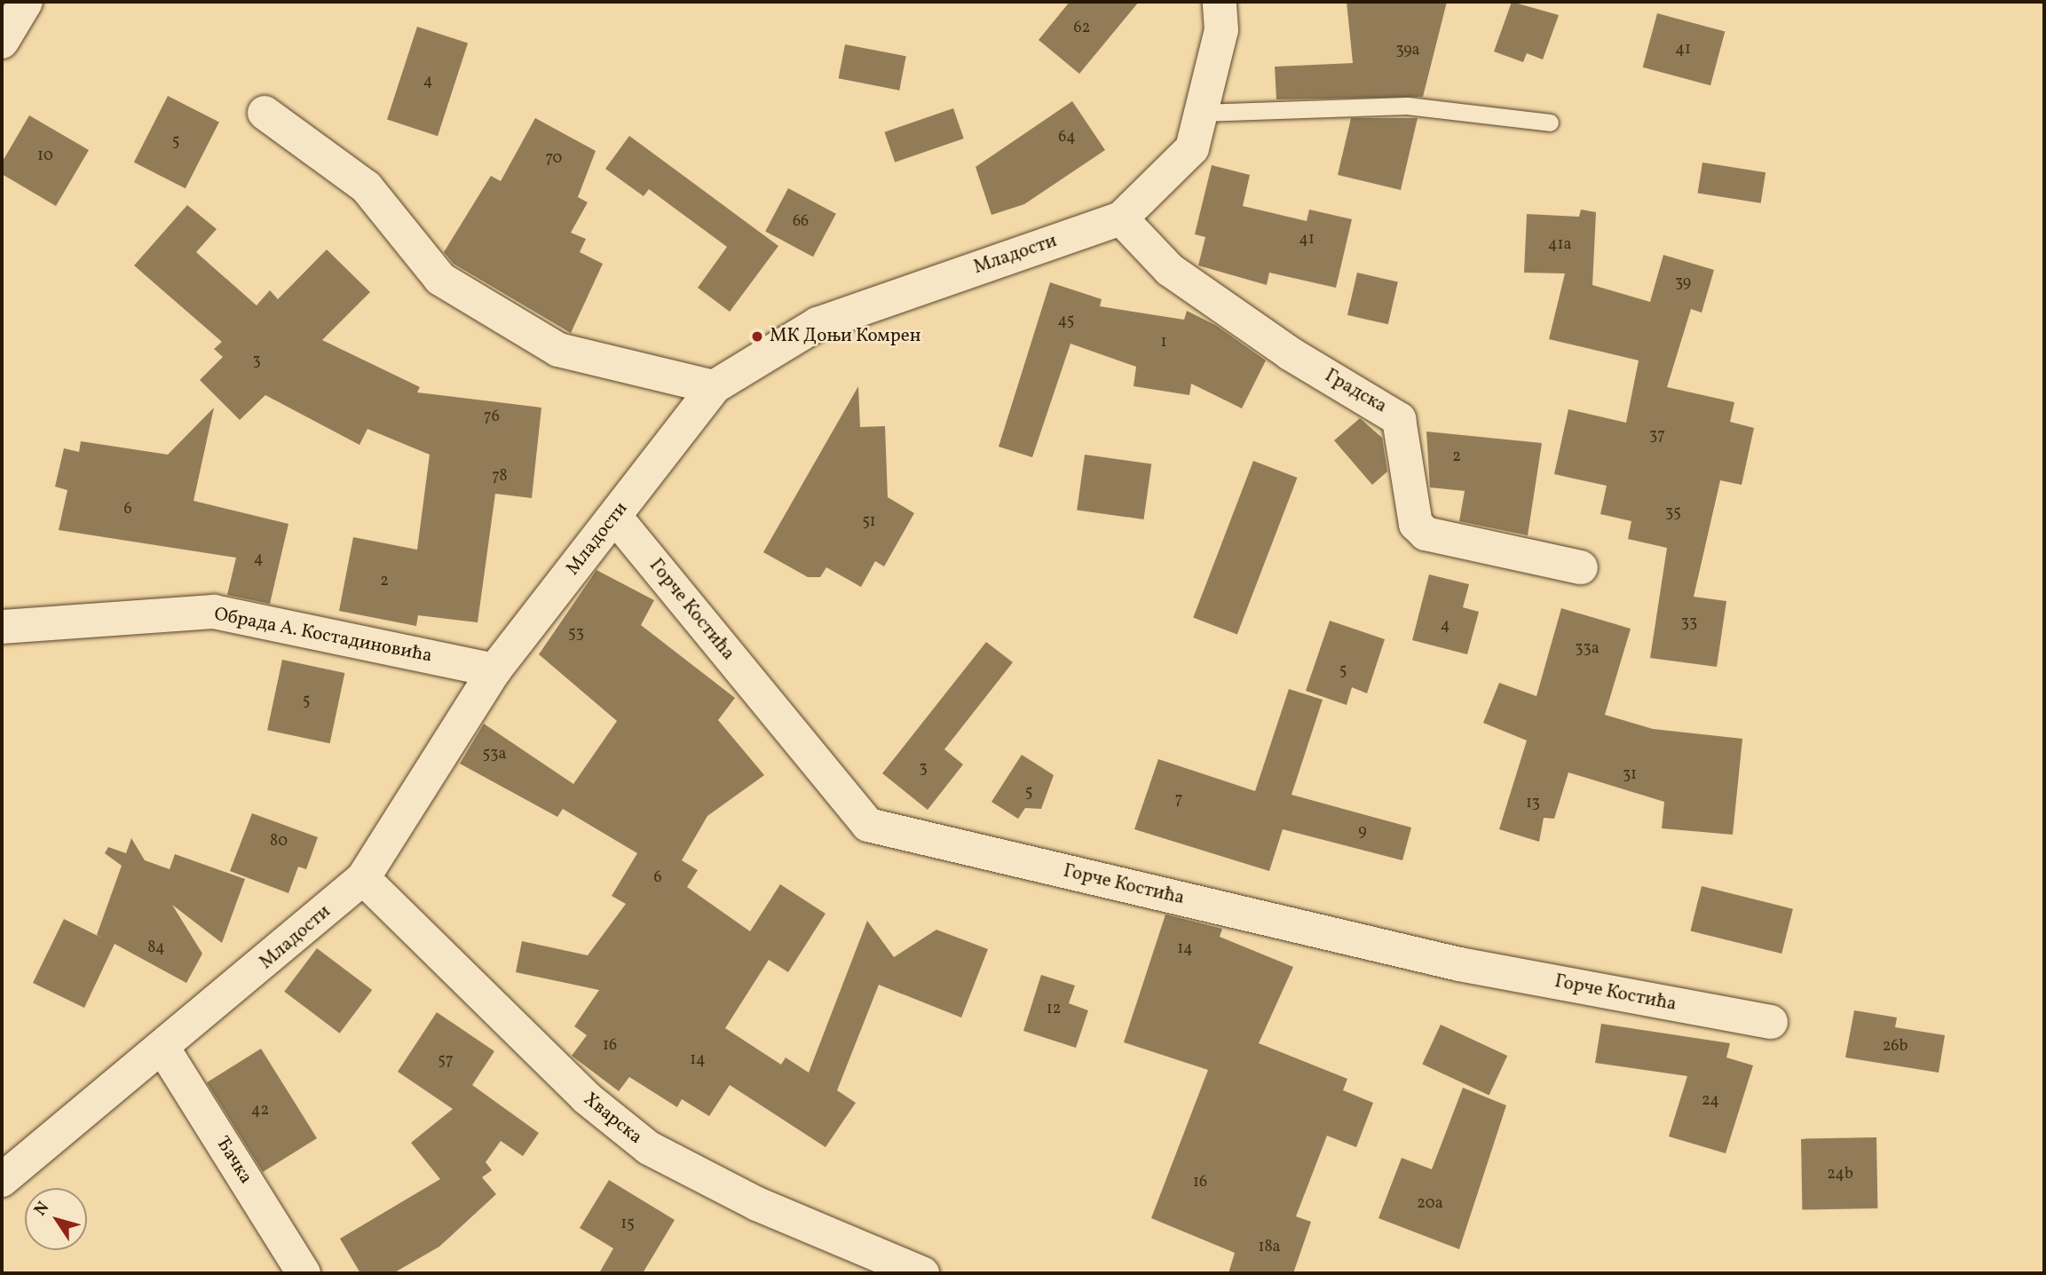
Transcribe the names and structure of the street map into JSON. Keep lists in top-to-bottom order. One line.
{"streets":{"street":["Младости","Градска","Горче Костића","Обрада А. Костадиновића","Хварска","Ђачка"]},"crossings":[["Младости","Градска"],["Младости","Горче Костића"],["Младости","Обрада А. Костадиновића"],["Младости","Хварска"],["Младости","Ђачка"]],"places":["МК Доњи Комрен"],"house_numbers":["62","41","39a","4","64","5","10","70","66","41","41a","39","45","1","3","76","37","2","78","6","35","51","4","2","33","4","53","33a","5","5","53a","3","31","5","7","13","9","80","6","84","14","12","16","26b","14","57","24","42","24b","16","20a","15","18a"],"north":"top left"}
